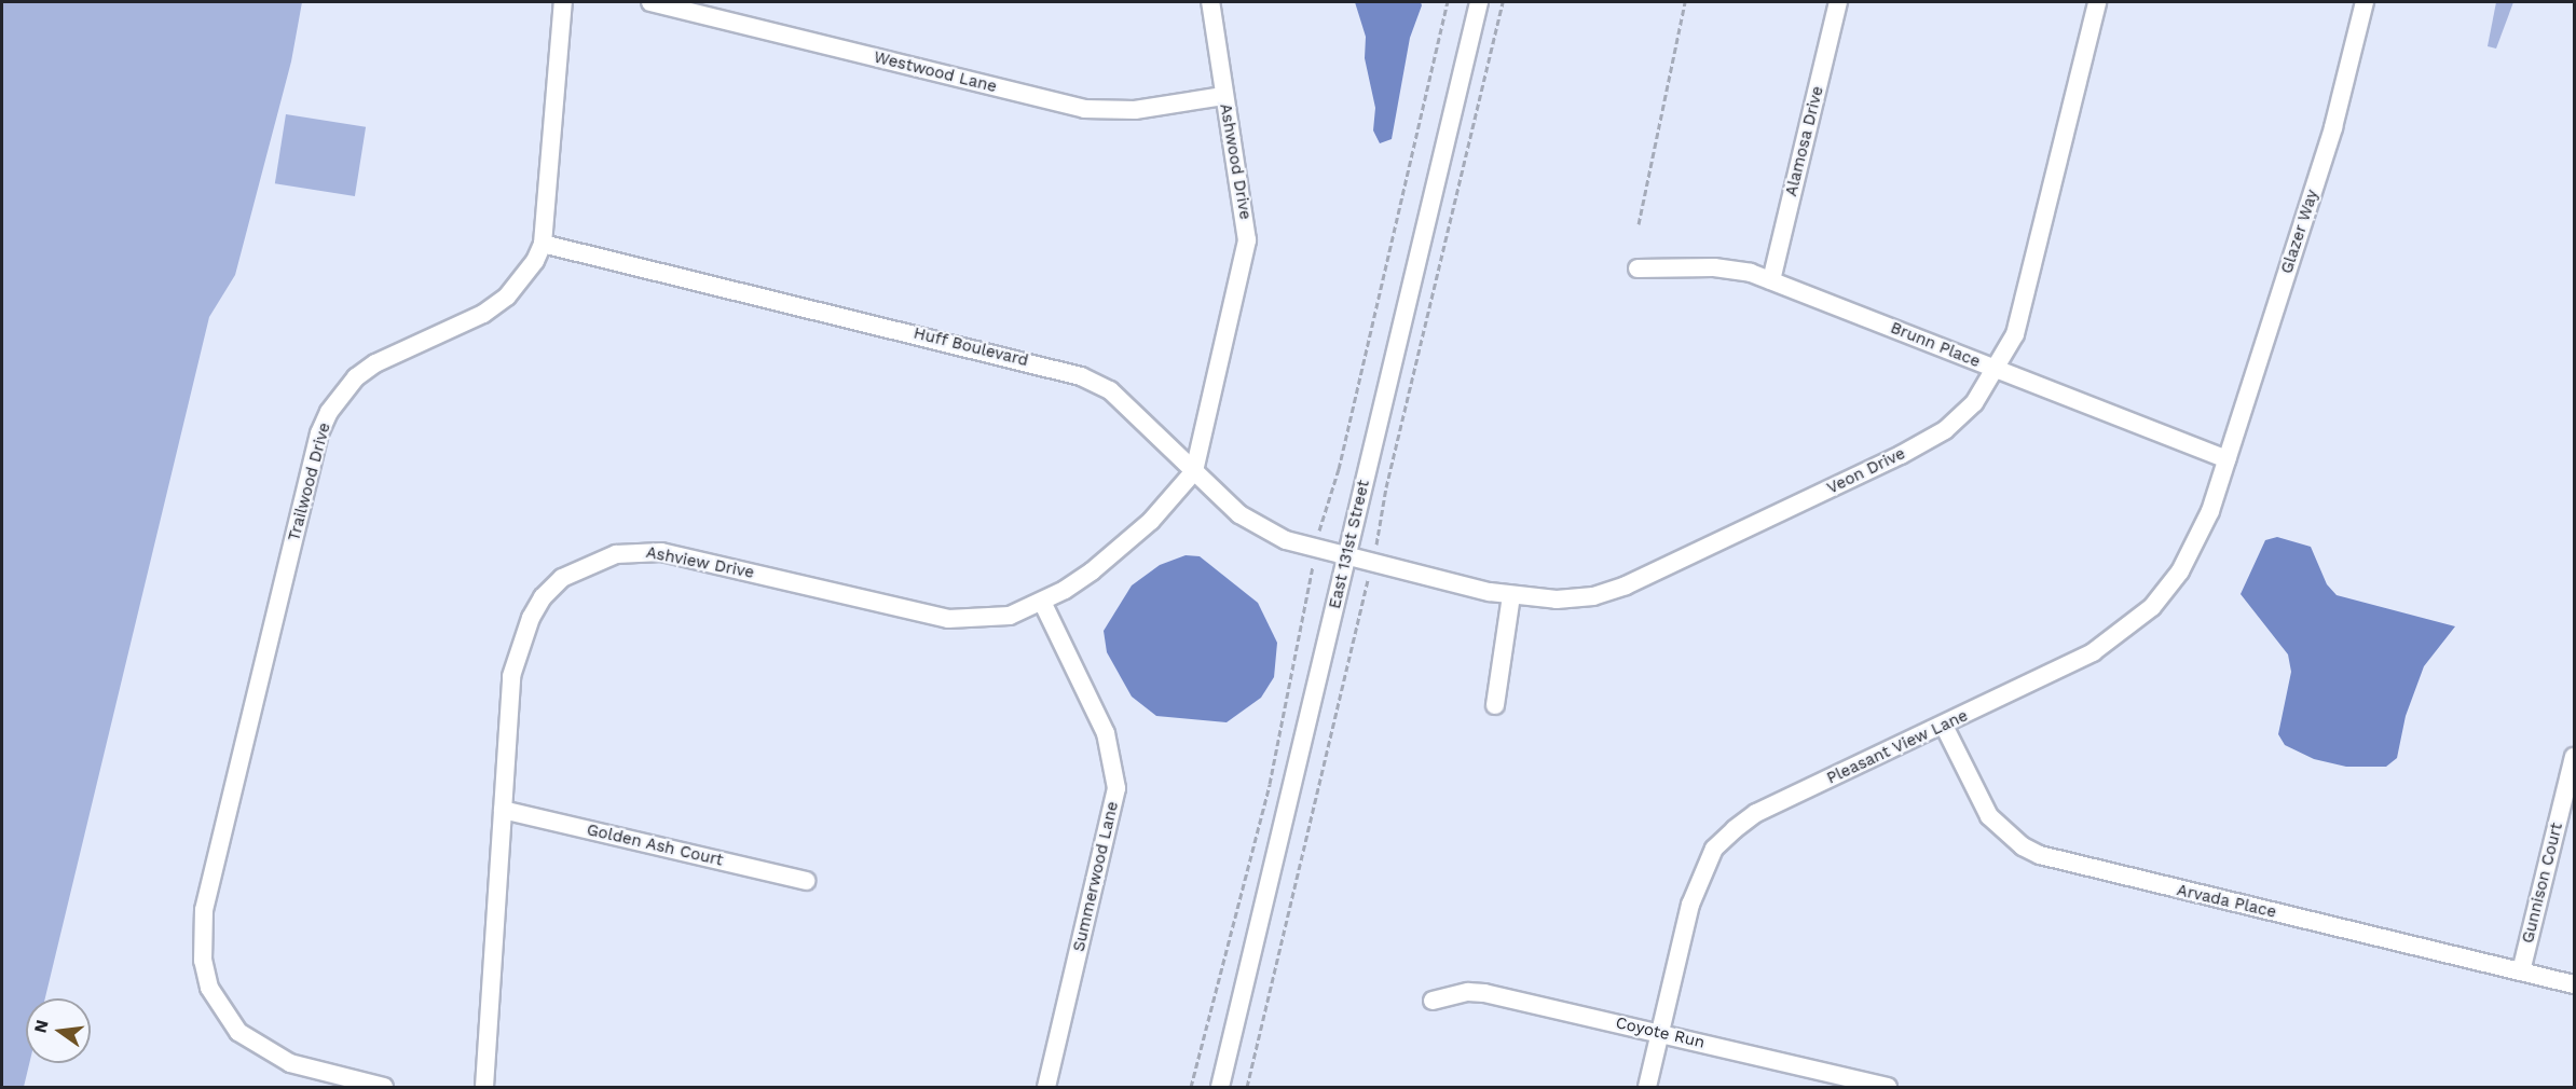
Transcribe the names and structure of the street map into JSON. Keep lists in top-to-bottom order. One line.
{"streets":{"street":["Westwood Lane","Alamosa Drive","Ashwood Drive","Glazer Way","Brunn Place","Huff Boulevard","Veon Drive","Trailwood Drive","East 131st Street","Ashview Drive","Pleasant View Lane","Golden Ash Court","Summerwood Lane","Gunnison Court","Arvada Place","Coyote Run"]},"crossings":[["Westwood Lane","Ashwood Drive"],["Alamosa Drive","Brunn Place"],["Ashwood Drive","Huff Boulevard"],["Ashwood Drive","Ashview Drive"],["Glazer Way","Brunn Place"],["Glazer Way","Pleasant View Lane"],["Brunn Place","Veon Drive"],["Brunn Place","Pleasant View Lane"],["Huff Boulevard","Veon Drive"],["Huff Boulevard","Trailwood Drive"],["Huff Boulevard","East 131st Street"],["Huff Boulevard","Ashview Drive"],["Veon Drive","East 131st Street"],["Ashview Drive","Golden Ash Court"],["Ashview Drive","Summerwood Lane"],["Pleasant View Lane","Arvada Place"],["Pleasant View Lane","Coyote Run"],["Gunnison Court","Arvada Place"]],"north":"left"}
